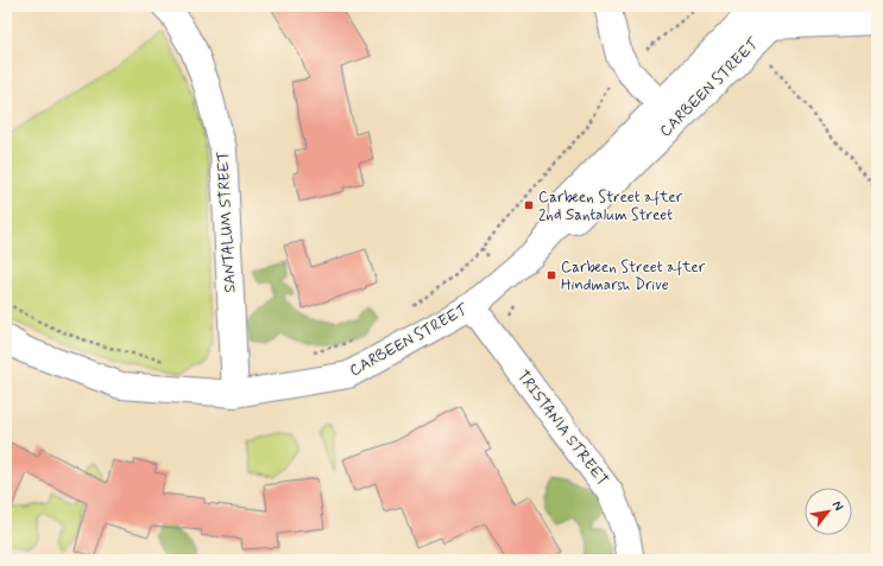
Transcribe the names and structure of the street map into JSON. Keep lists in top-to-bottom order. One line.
{"streets":{"street":["CARBEEN STREET","SANTALUM STREET","TRISTANIA STREET"]},"crossings":[["CARBEEN STREET","SANTALUM STREET"],["CARBEEN STREET","TRISTANIA STREET"]],"places":{"transit":["Carbeen Street after 2nd Santalum Street","Carbeen Street after Hindmarsh Drive"]},"north":"top right"}
